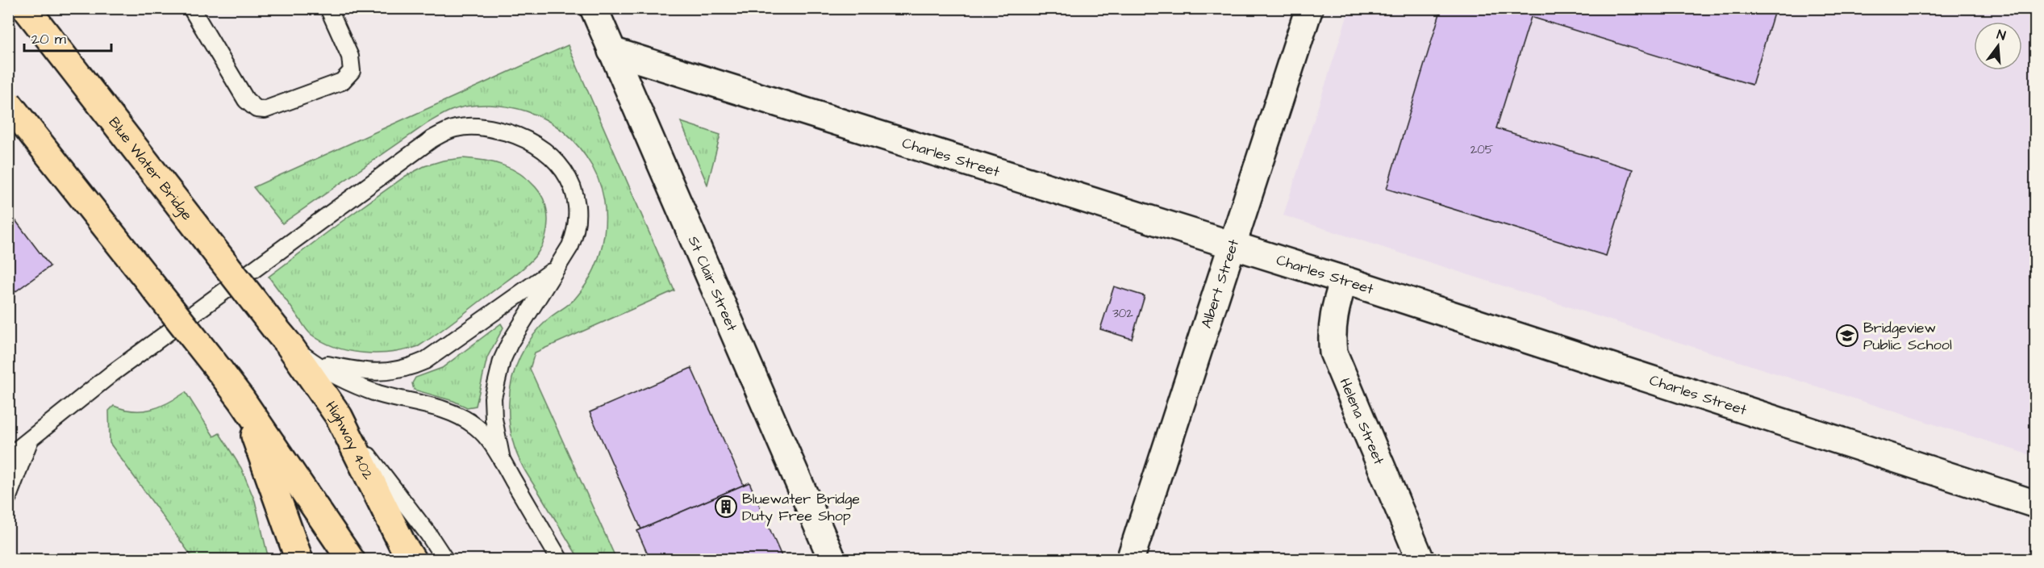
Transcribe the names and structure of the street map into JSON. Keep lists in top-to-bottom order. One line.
{"streets":{"highway":["Blue Water Bridge","Highway 402"],"street":["Charles Street","St Clair Street","Albert Street","Helena Street"]},"crossings":[["Charles Street","St Clair Street"],["Charles Street","Albert Street"],["Charles Street","Helena Street"],["Blue Water Bridge","Highway 402"]],"places":{"school or university":["Bridgeview Public School"],"building":["Bluewater Bridge Duty Free Shop"]},"house_numbers":["205","302"],"scale_bar":"20 m","north":"top"}
